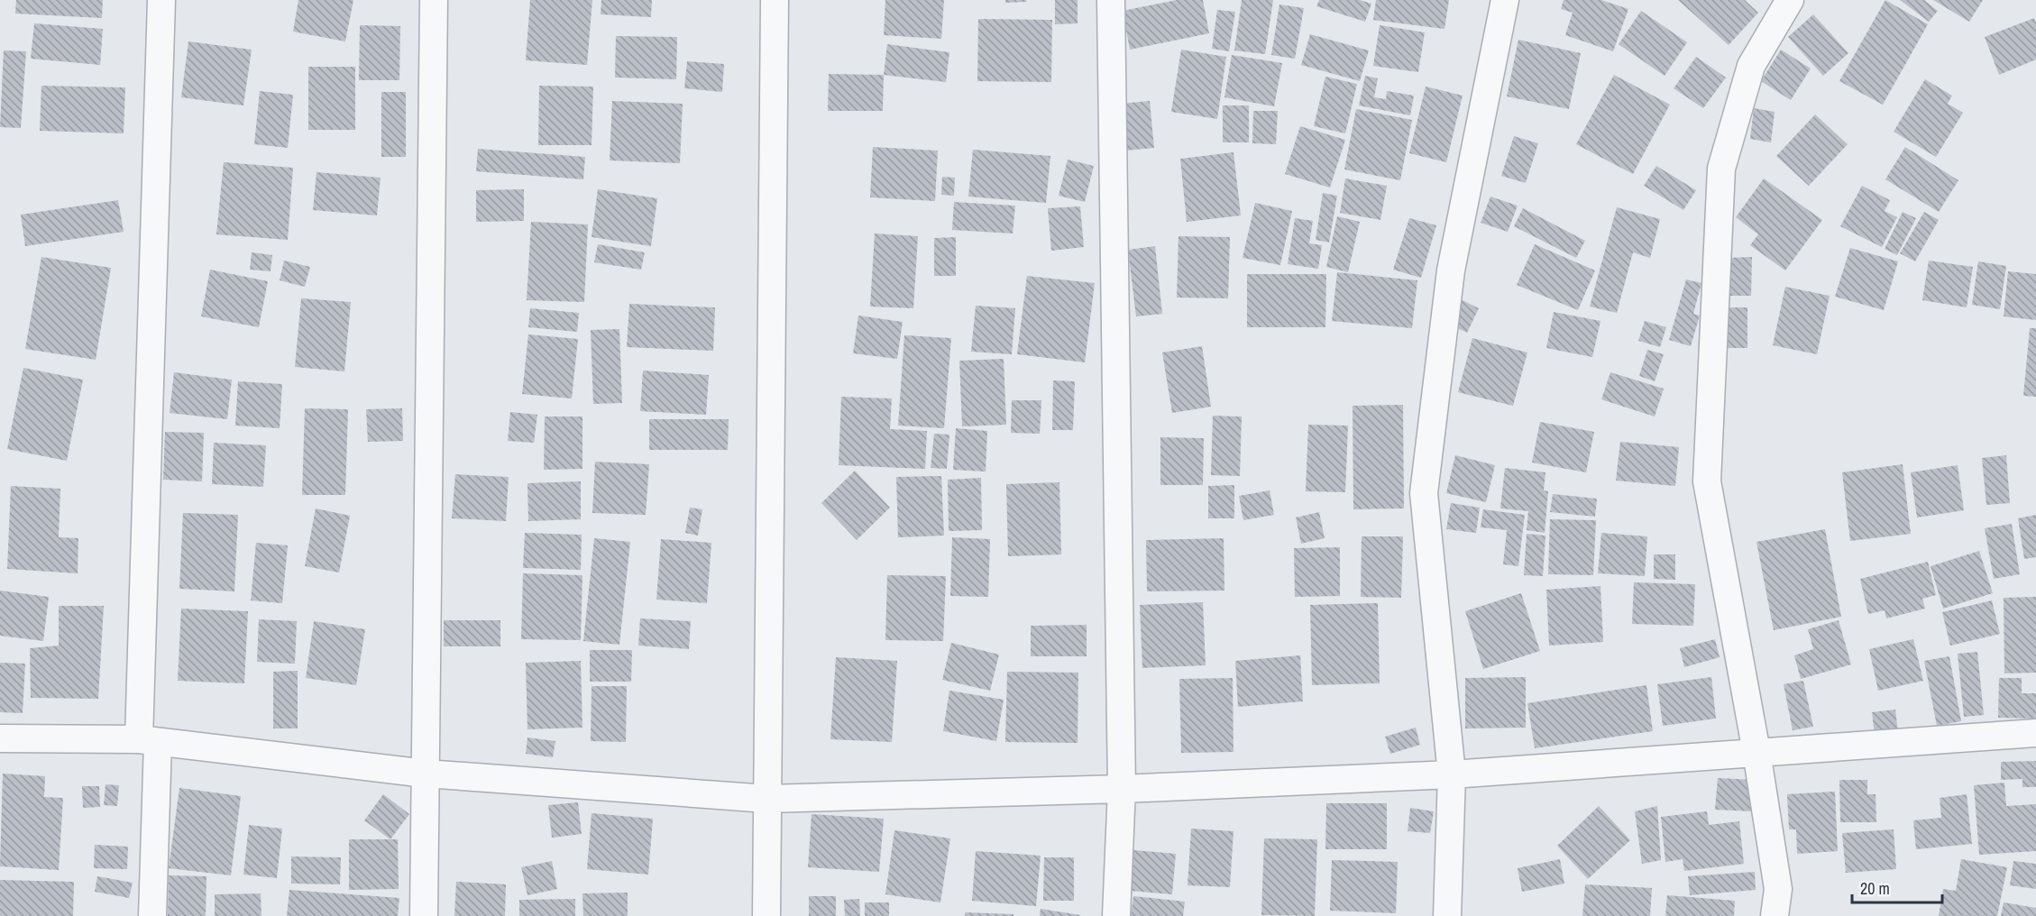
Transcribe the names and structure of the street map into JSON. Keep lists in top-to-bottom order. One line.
{"scale_bar":"20 m"}
